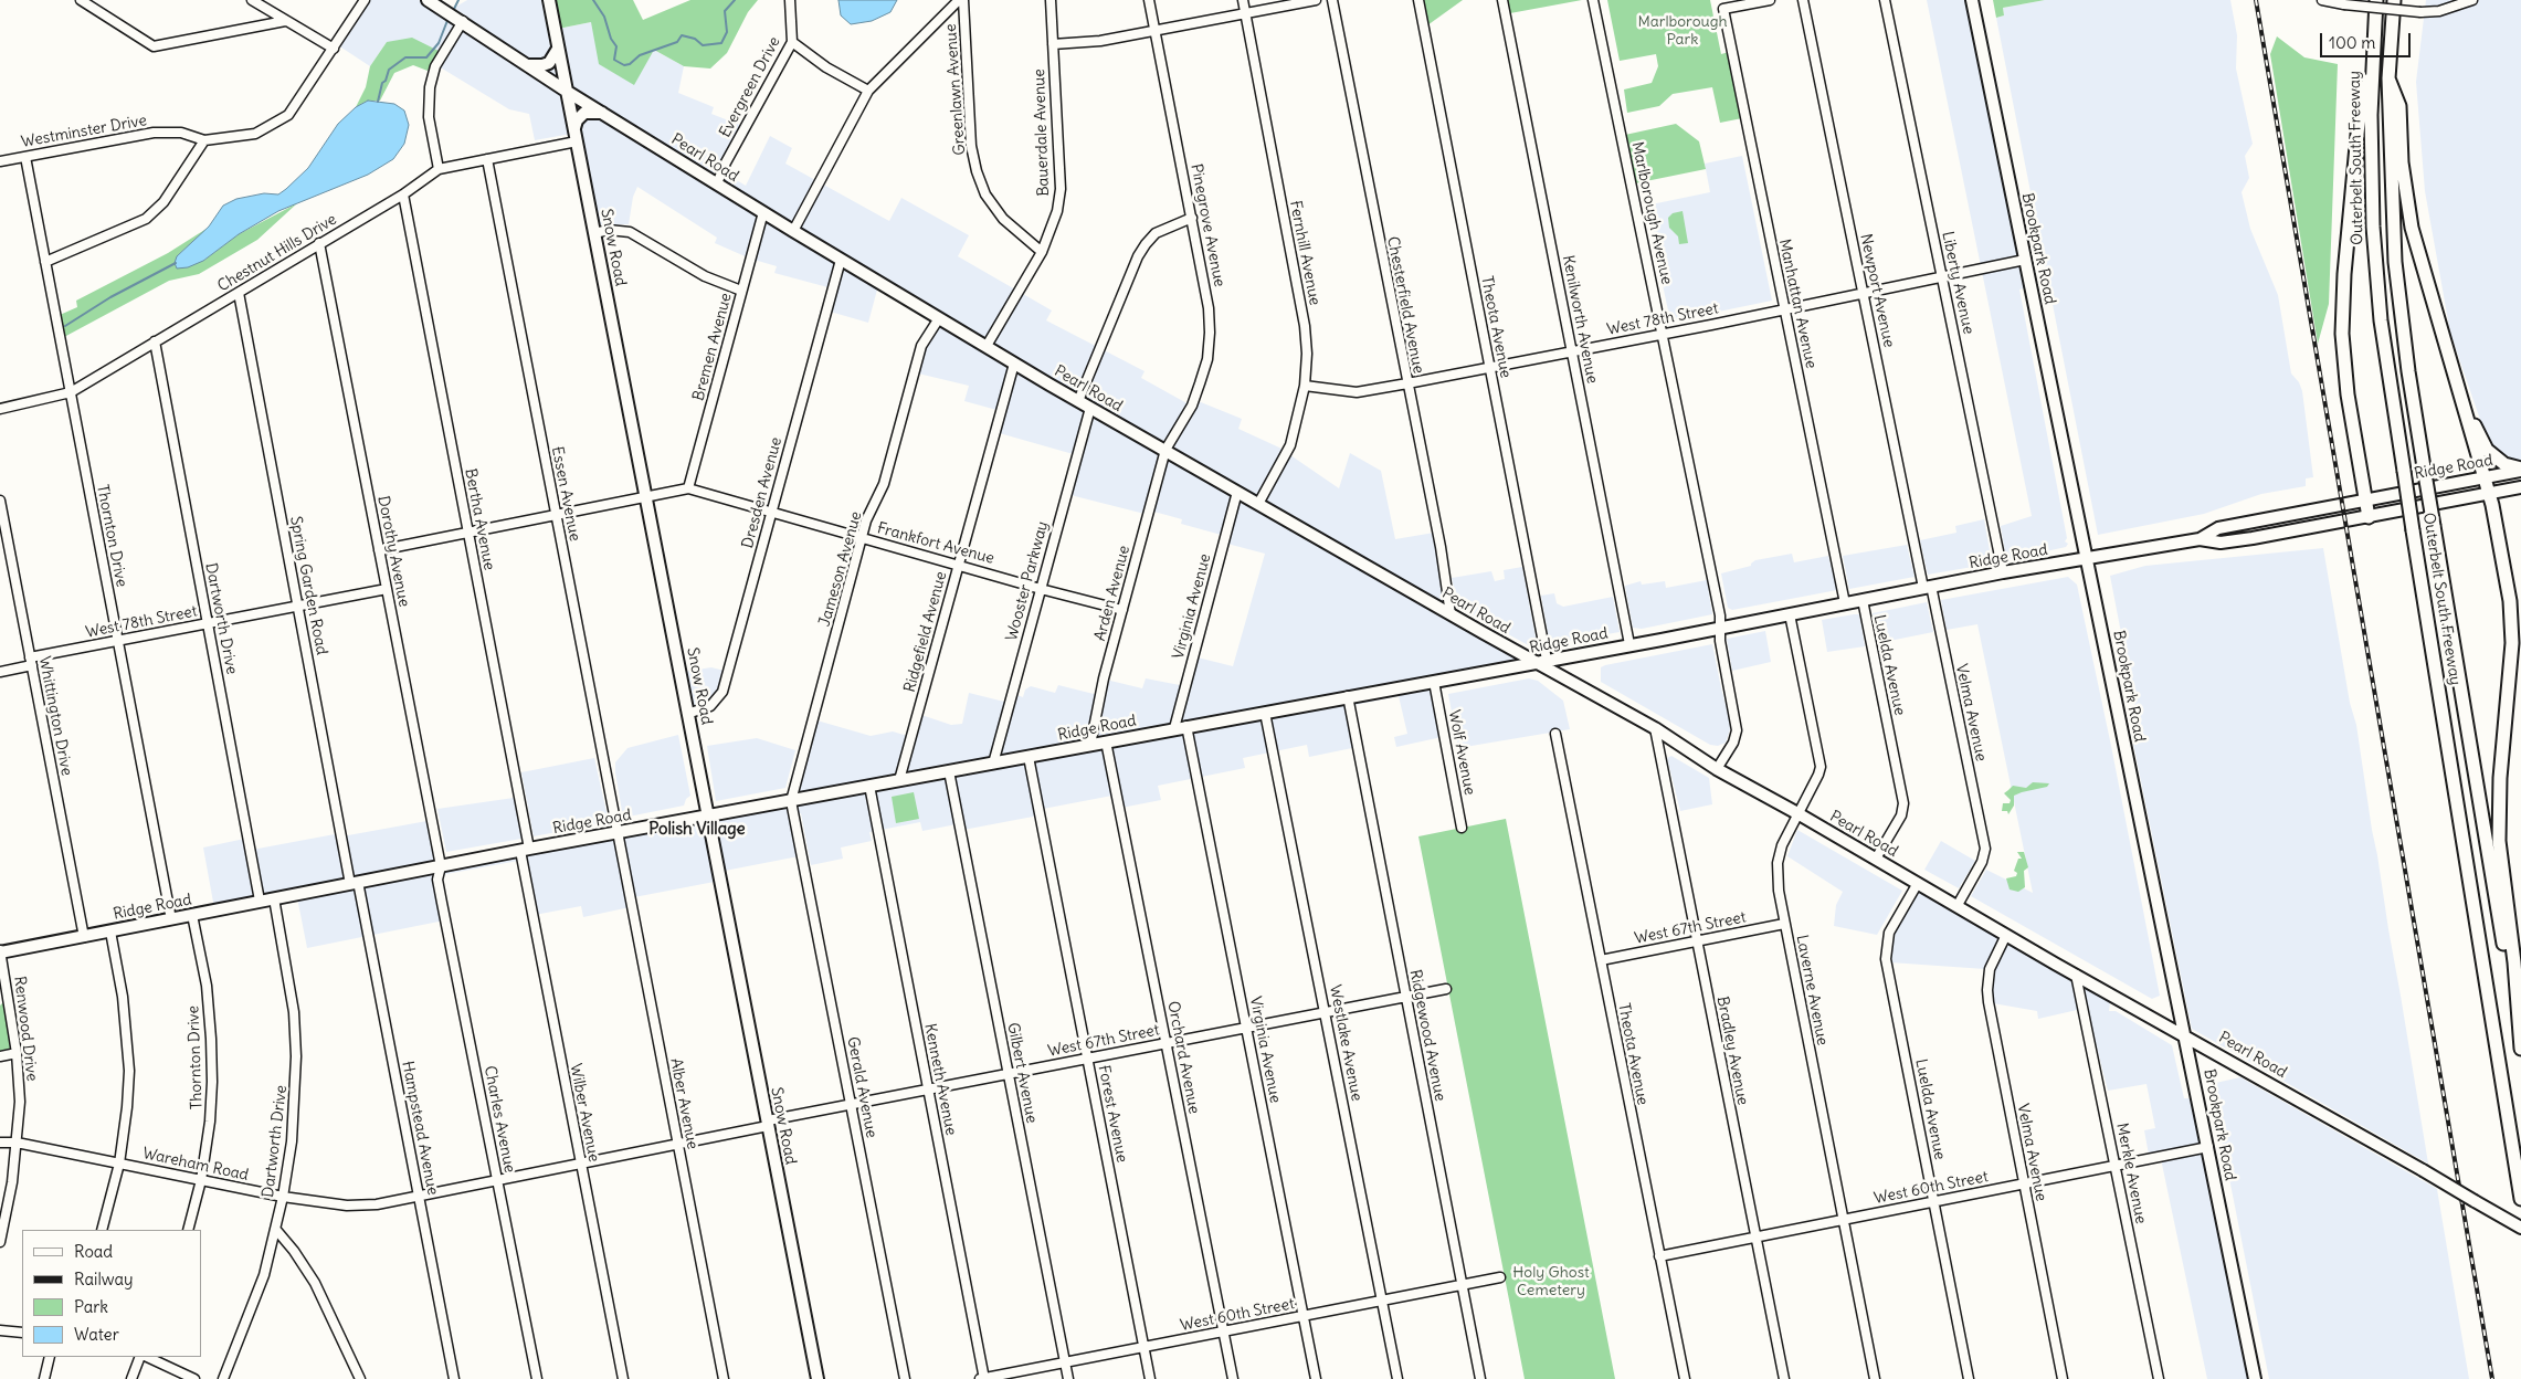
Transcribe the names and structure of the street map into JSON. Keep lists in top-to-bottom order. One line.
{"streets":{"highway":["Outerbelt South Freeway"],"main road":["Pearl Road","Snow Road","Brookpark Road","Ridge Road"],"street":["Evergreen Drive","Greenlawn Avenue","Westminster Drive","Bauerdale Avenue","Marlborough Avenue","Pinegrove Avenue","Chestnut Hills Drive","Fernhill Avenue","Liberty Avenue","Newport Avenue","Manhattan Avenue","Chesterfield Avenue","Kenilworth Avenue","West 78th Street","Theota Avenue","Bremen Avenue","Dresden Avenue","Essen Avenue","Bertha Avenue","Thornton Drive","Frankfort Avenue","Dorothy Avenue","Jameson Avenue","Wooster Parkway","Spring Garden Road","Arden Avenue","Virginia Avenue","Dartworth Drive","Ridgefield Avenue","Luelda Avenue","Velma Avenue","Whittington Drive","Wolf Avenue","West 67th Street","Laverne Avenue","Renwood Drive","Ridgewood Avenue","Westlake Avenue","Bradley Avenue","Orchard Avenue","Gilbert Avenue","Kenneth Avenue","Gerald Avenue","Alber Avenue","Wilber Avenue","Forest Avenue","Charles Avenue","Hampstead Avenue","Wareham Road","Merkle Avenue","West 60th Street"]},"crossings":[["Evergreen Drive","Pearl Road"],["Greenlawn Avenue","Bauerdale Avenue"],["Westminster Drive","Thornton Drive"],["Bauerdale Avenue","Pearl Road"],["Pearl Road","Marlborough Avenue"],["Pearl Road","Pinegrove Avenue"],["Pearl Road","Snow Road"],["Pearl Road","Brookpark Road"],["Pearl Road","Fernhill Avenue"],["Pearl Road","Chesterfield Avenue"],["Pearl Road","Theota Avenue"],["Pearl Road","Bremen Avenue"],["Pearl Road","Ridge Road"],["Pearl Road","Dresden Avenue"],["Pearl Road","Jameson Avenue"],["Pearl Road","Wooster Parkway"],["Pearl Road","Arden Avenue"],["Pearl Road","Virginia Avenue"],["Pearl Road","Ridgefield Avenue"],["Pearl Road","Luelda Avenue"],["Pearl Road","Velma Avenue"],["Pearl Road","Laverne Avenue"],["Pearl Road","Bradley Avenue"],["Pearl Road","Merkle Avenue"],["Marlborough Avenue","West 78th Street"],["Marlborough Avenue","Ridge Road"],["Pinegrove Avenue","Arden Avenue"],["Snow Road","Chestnut Hills Drive"],["Snow Road","Ridge Road"],["Snow Road","Dresden Avenue"],["Snow Road","Frankfort Avenue"],["Snow Road","West 67th Street"],["Brookpark Road","West 78th Street"],["Brookpark Road","Ridge Road"],["Brookpark Road","West 60th Street"],["Chestnut Hills Drive","Essen Avenue"],["Chestnut Hills Drive","Bertha Avenue"],["Chestnut Hills Drive","Thornton Drive"],["Chestnut Hills Drive","Dorothy Avenue"],["Chestnut Hills Drive","Spring Garden Road"],["Chestnut Hills Drive","Dartworth Drive"],["Fernhill Avenue","West 78th Street"],["Liberty Avenue","West 78th Street"],["Liberty Avenue","Ridge Road"],["Newport Avenue","West 78th Street"],["Newport Avenue","Ridge Road"],["Newport Avenue","Velma Avenue"],["Manhattan Avenue","West 78th Street"],["Manhattan Avenue","Ridge Road"],["Chesterfield Avenue","West 78th Street"],["Kenilworth Avenue","West 78th Street"],["Kenilworth Avenue","Ridge Road"],["West 78th Street","Theota Avenue"],["West 78th Street","Thornton Drive"],["West 78th Street","Dorothy Avenue"],["West 78th Street","Spring Garden Road"],["West 78th Street","Dartworth Drive"],["West 78th Street","Whittington Drive"],["Theota Avenue","Ridge Road"],["Theota Avenue","West 67th Street"],["Theota Avenue","West 60th Street"],["Bremen Avenue","Frankfort Avenue"],["Ridge Road","Essen Avenue"],["Ridge Road","Bertha Avenue"],["Ridge Road","Thornton Drive"],["Ridge Road","Dorothy Avenue"],["Ridge Road","Jameson Avenue"],["Ridge Road","Wooster Parkway"],["Ridge Road","Spring Garden Road"],["Ridge Road","Arden Avenue"],["Ridge Road","Virginia Avenue"],["Ridge Road","Dartworth Drive"],["Ridge Road","Ridgefield Avenue"],["Ridge Road","Luelda Avenue"],["Ridge Road","Velma Avenue"],["Ridge Road","Whittington Drive"],["Ridge Road","Wolf Avenue"],["Ridge Road","Laverne Avenue"],["Ridge Road","Renwood Drive"],["Ridge Road","Ridgewood Avenue"],["Ridge Road","Westlake Avenue"],["Ridge Road","Orchard Avenue"],["Ridge Road","Gilbert Avenue"],["Ridge Road","Kenneth Avenue"],["Ridge Road","Gerald Avenue"],["Ridge Road","Alber Avenue"],["Ridge Road","Wilber Avenue"],["Ridge Road","Forest Avenue"],["Ridge Road","Charles Avenue"],["Ridge Road","Hampstead Avenue"],["Dresden Avenue","Frankfort Avenue"],["Essen Avenue","Frankfort Avenue"],["Essen Avenue","Alber Avenue"],["Bertha Avenue","Frankfort Avenue"],["Bertha Avenue","Wilber Avenue"],["Thornton Drive","Wareham Road"],["Frankfort Avenue","Dorothy Avenue"],["Frankfort Avenue","Jameson Avenue"],["Frankfort Avenue","Wooster Parkway"],["Frankfort Avenue","Arden Avenue"],["Frankfort Avenue","Ridgefield Avenue"],["Dorothy Avenue","Charles Avenue"],["Jameson Avenue","Gerald Avenue"],["Spring Garden Road","Hampstead Avenue"],["Virginia Avenue","West 67th Street"],["Virginia Avenue","West 60th Street"],["Dartworth Drive","Wareham Road"],["Luelda Avenue","West 60th Street"],["Velma Avenue","West 60th Street"],["West 67th Street","Laverne Avenue"],["West 67th Street","Ridgewood Avenue"],["West 67th Street","Westlake Avenue"],["West 67th Street","Bradley Avenue"],["West 67th Street","Orchard Avenue"],["West 67th Street","Gilbert Avenue"],["West 67th Street","Kenneth Avenue"],["West 67th Street","Gerald Avenue"],["West 67th Street","Alber Avenue"],["West 67th Street","Wilber Avenue"],["West 67th Street","Forest Avenue"],["West 67th Street","Charles Avenue"],["West 67th Street","Hampstead Avenue"],["West 67th Street","Wareham Road"],["Laverne Avenue","West 60th Street"],["Renwood Drive","Wareham Road"],["Ridgewood Avenue","West 60th Street"],["Westlake Avenue","West 60th Street"],["Bradley Avenue","West 60th Street"],["Orchard Avenue","West 60th Street"],["Gilbert Avenue","West 60th Street"],["Kenneth Avenue","West 60th Street"],["Forest Avenue","West 60th Street"],["Hampstead Avenue","Wareham Road"],["Merkle Avenue","West 60th Street"]],"districts":["Polish Village"],"parks":["Marlborough Park","Holy Ghost Cemetery"],"legend":["Road","Railway","Park","Water"],"scale_bar":"100 m"}
